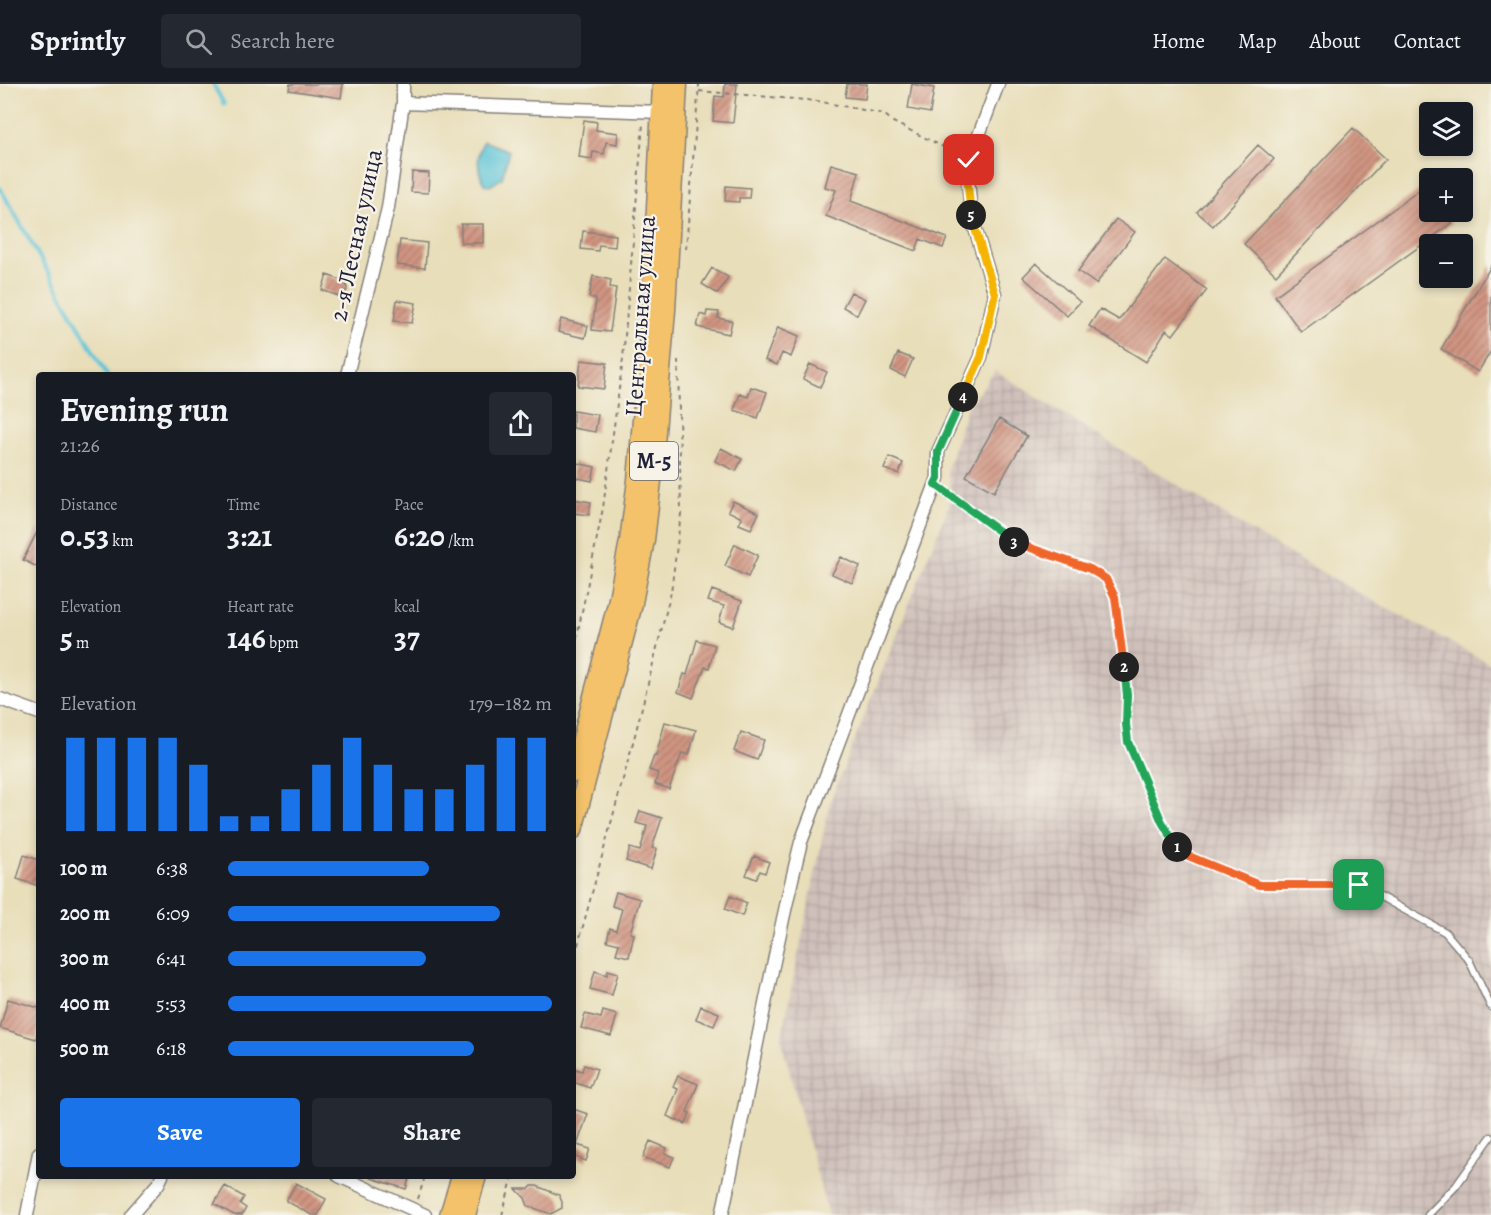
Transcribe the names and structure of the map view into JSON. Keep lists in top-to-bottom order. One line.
{"streets":{"main road":["Центральная улица","М-5"],"street":["2-я Лесная улица"]},"page":{"header":"Sprintly","search":"Search here","nav":["Home","Map","About","Contact"],"map_buttons":["+","−"],"pins":["5","4","3","2","1"],"heading":["Evening run","21:26"],"stats":[["Distance","0.53 km"],["Time","3:21"],["Pace","6:20 /km"],["Elevation","5 m"],["Heart rate","146 bpm"],["kcal","37"]],"chart":["Elevation","179–182 m"],"list":[{"name":"100 m","note":"6:38"},{"name":"200 m","note":"6:09"},{"name":"300 m","note":"6:41"},{"name":"400 m","note":"5:53"},{"name":"500 m","note":"6:18"}],"buttons":["Save","Share"]}}
